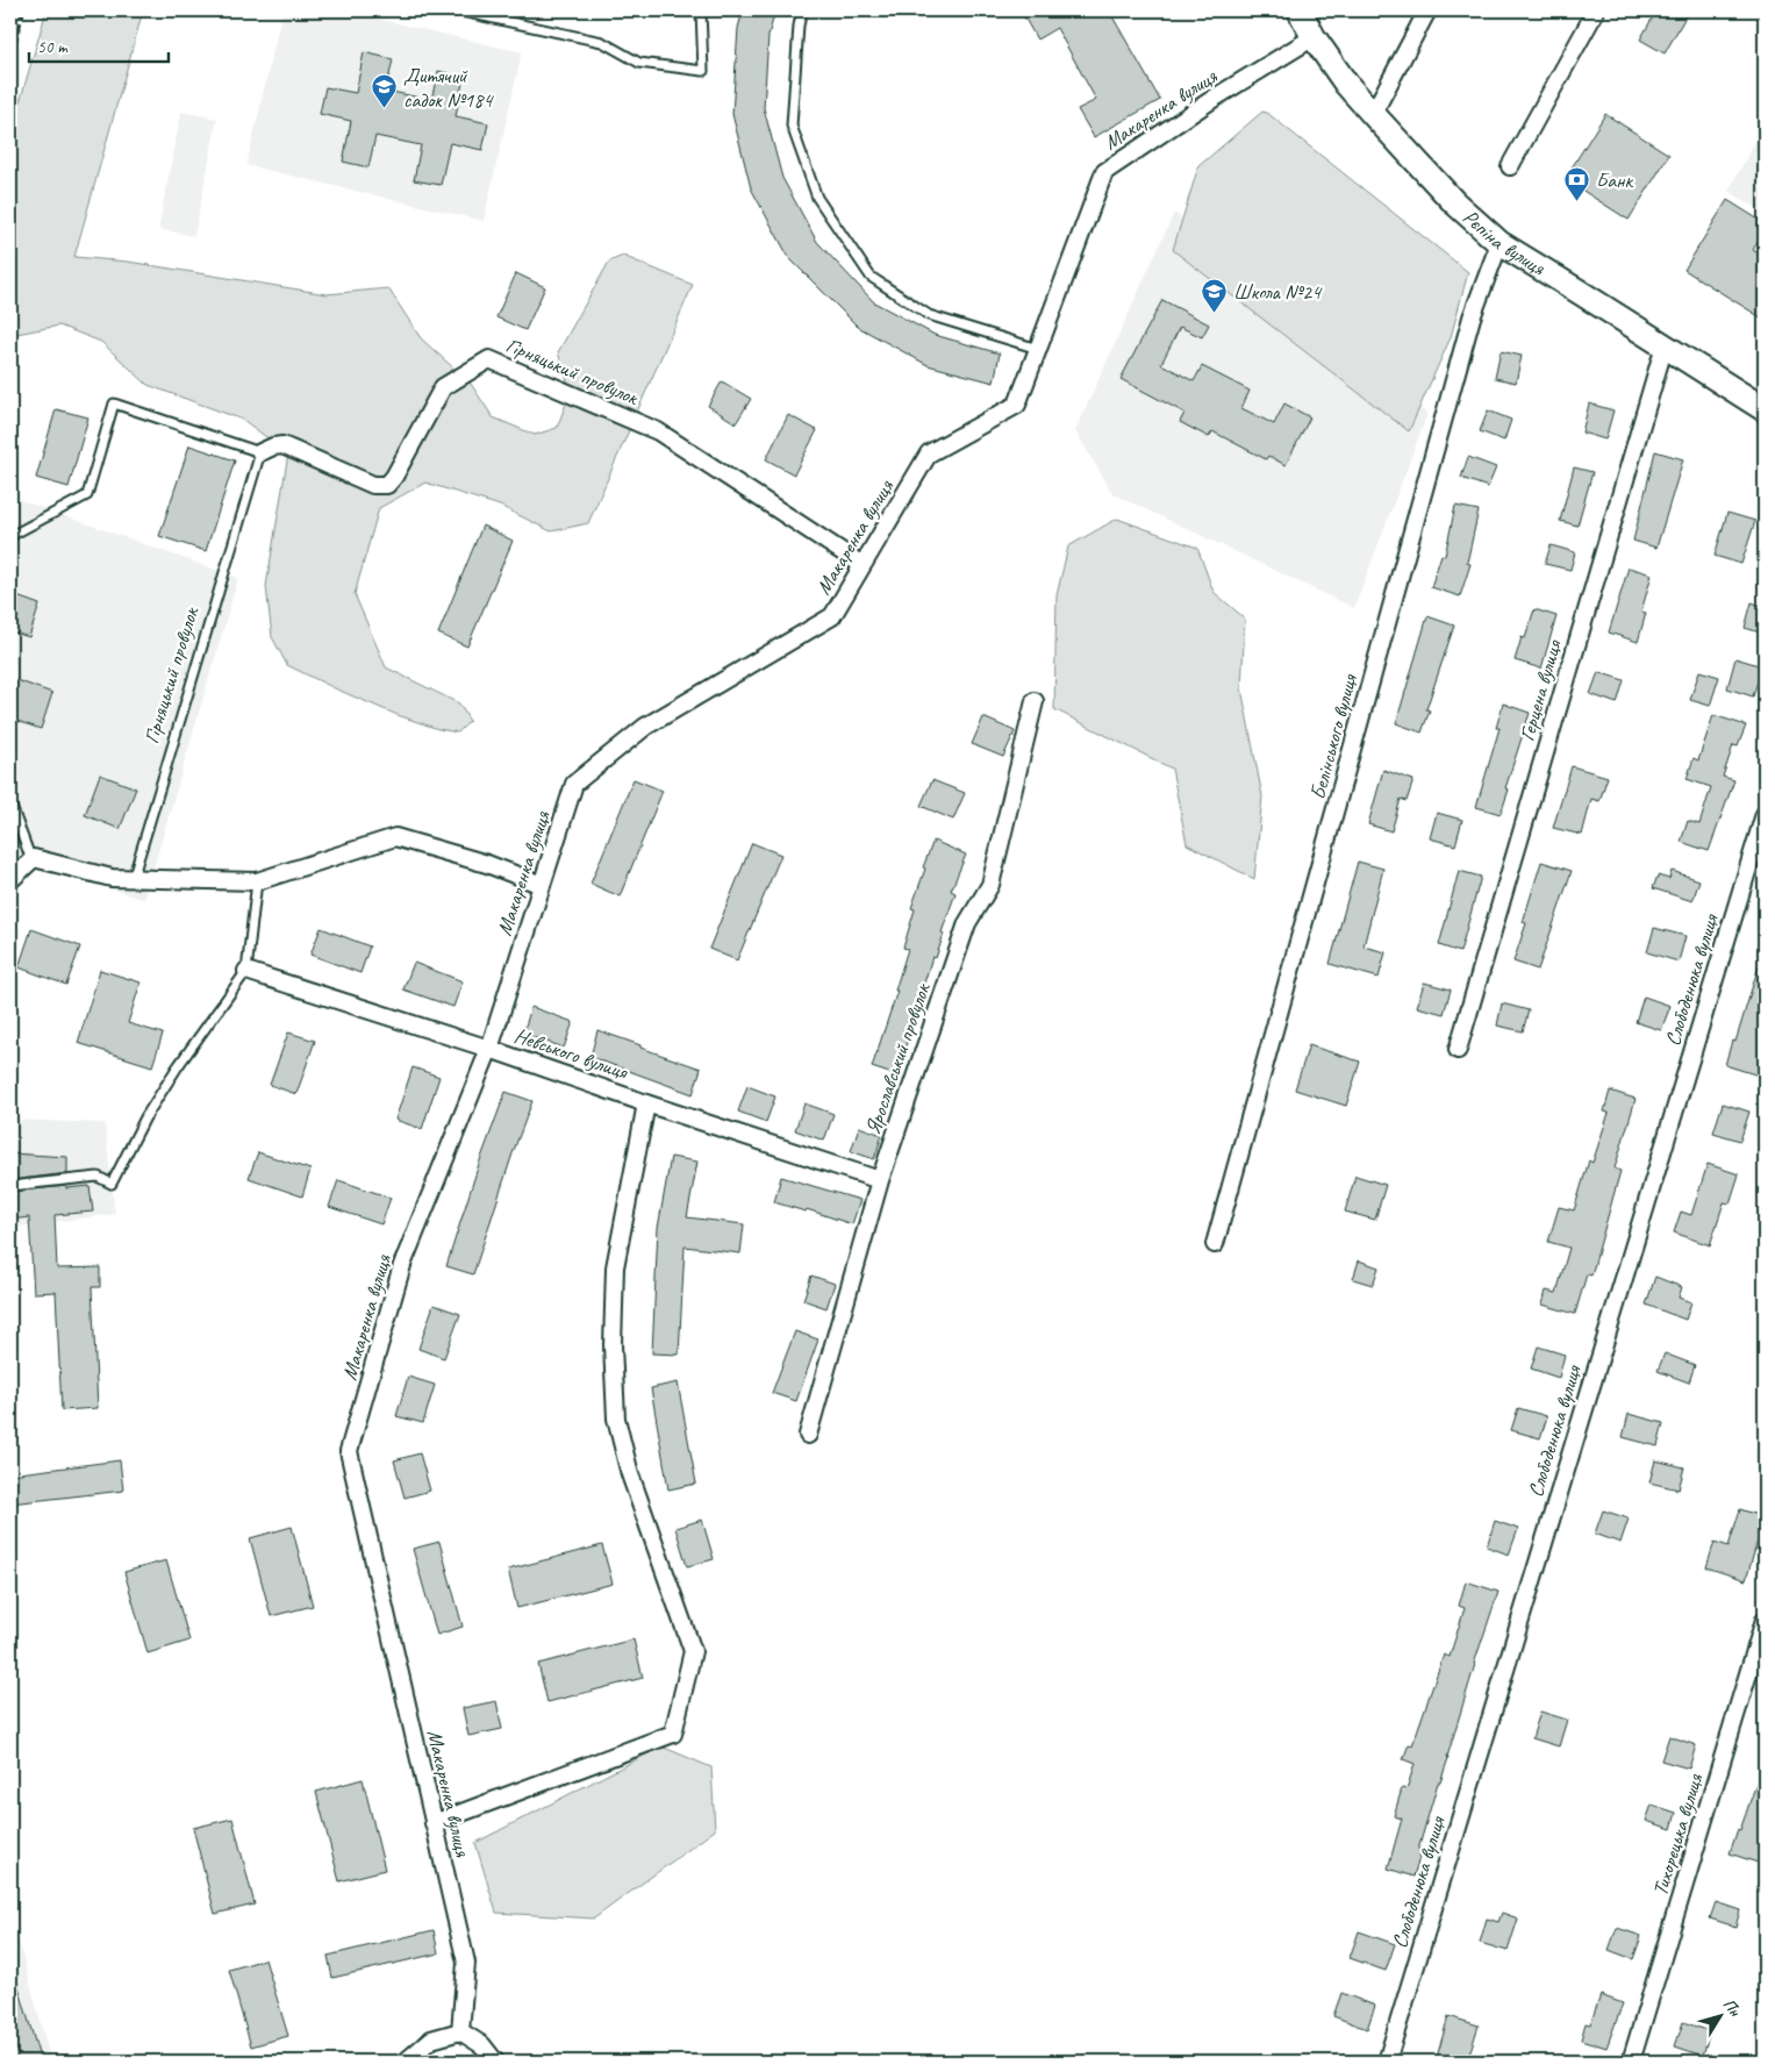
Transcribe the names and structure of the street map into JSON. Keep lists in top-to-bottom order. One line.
{"streets":{"street":["Макаренка вулиця","Рєпіна вулиця","Гірняцький провулок","Герцена вулиця","Белінського вулиця","Слободенюка вулиця","Невського вулиця","Ярославський провулок","Тихорецька вулиця"]},"crossings":[["Макаренка вулиця","Рєпіна вулиця"],["Макаренка вулиця","Гірняцький провулок"],["Макаренка вулиця","Невського вулиця"],["Рєпіна вулиця","Герцена вулиця"],["Рєпіна вулиця","Белінського вулиця"],["Невського вулиця","Ярославський провулок"]],"places":{"school or university":["Дитячий садок №184","Школа №24"],"bank":["Банк"]},"scale_bar":"50 m","north":"top right"}
